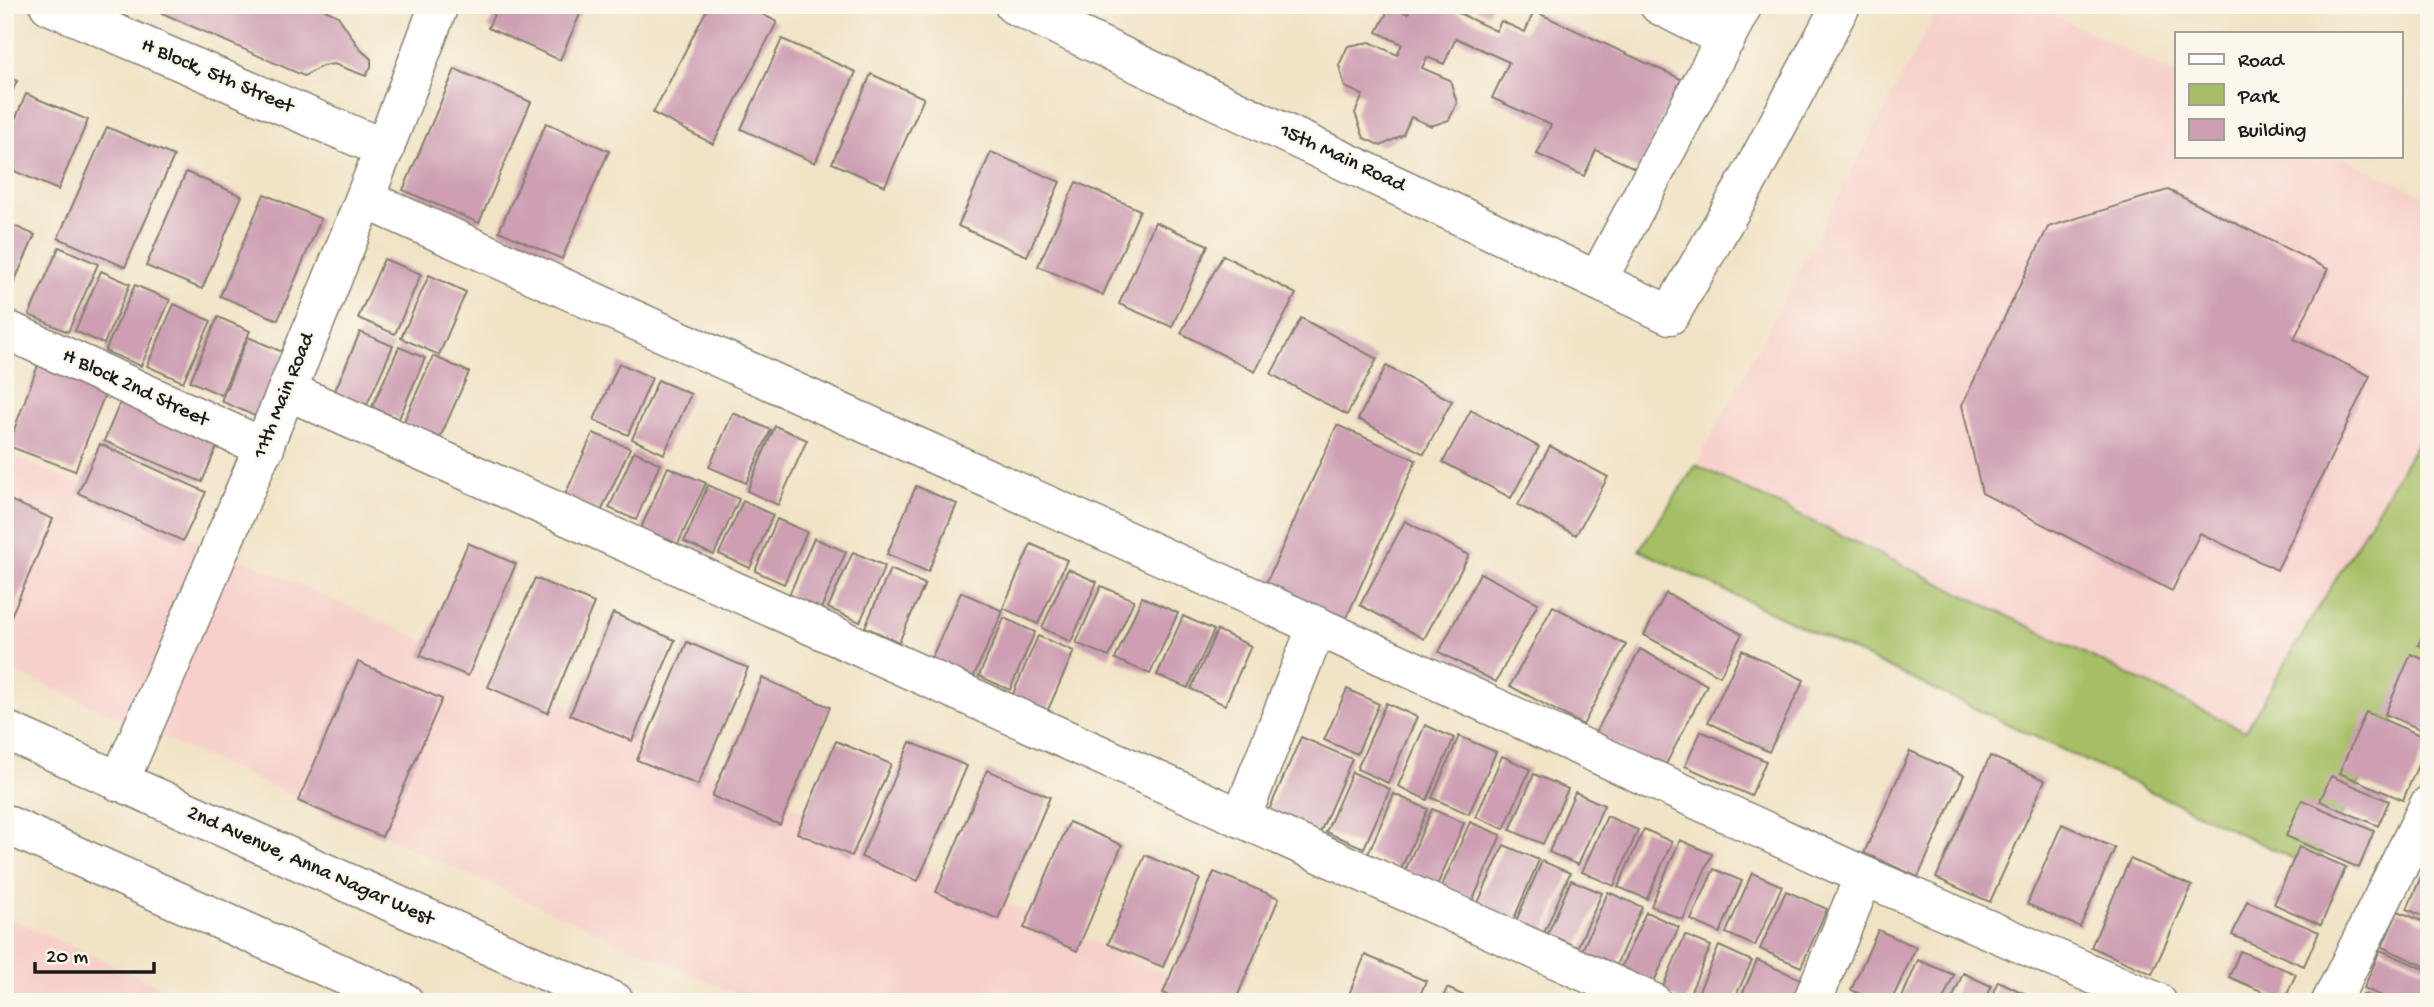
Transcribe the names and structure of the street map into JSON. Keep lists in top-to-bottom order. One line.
{"streets":{"street":["H Block, 5th Street","15th Main Road","H Block 2nd Street","11th Main Road","2nd Avenue, Anna Nagar West"]},"crossings":[["H Block, 5th Street","11th Main Road"],["H Block 2nd Street","11th Main Road"],["11th Main Road","2nd Avenue, Anna Nagar West"]],"legend":["Road","Park","Building"],"scale_bar":"20 m"}
